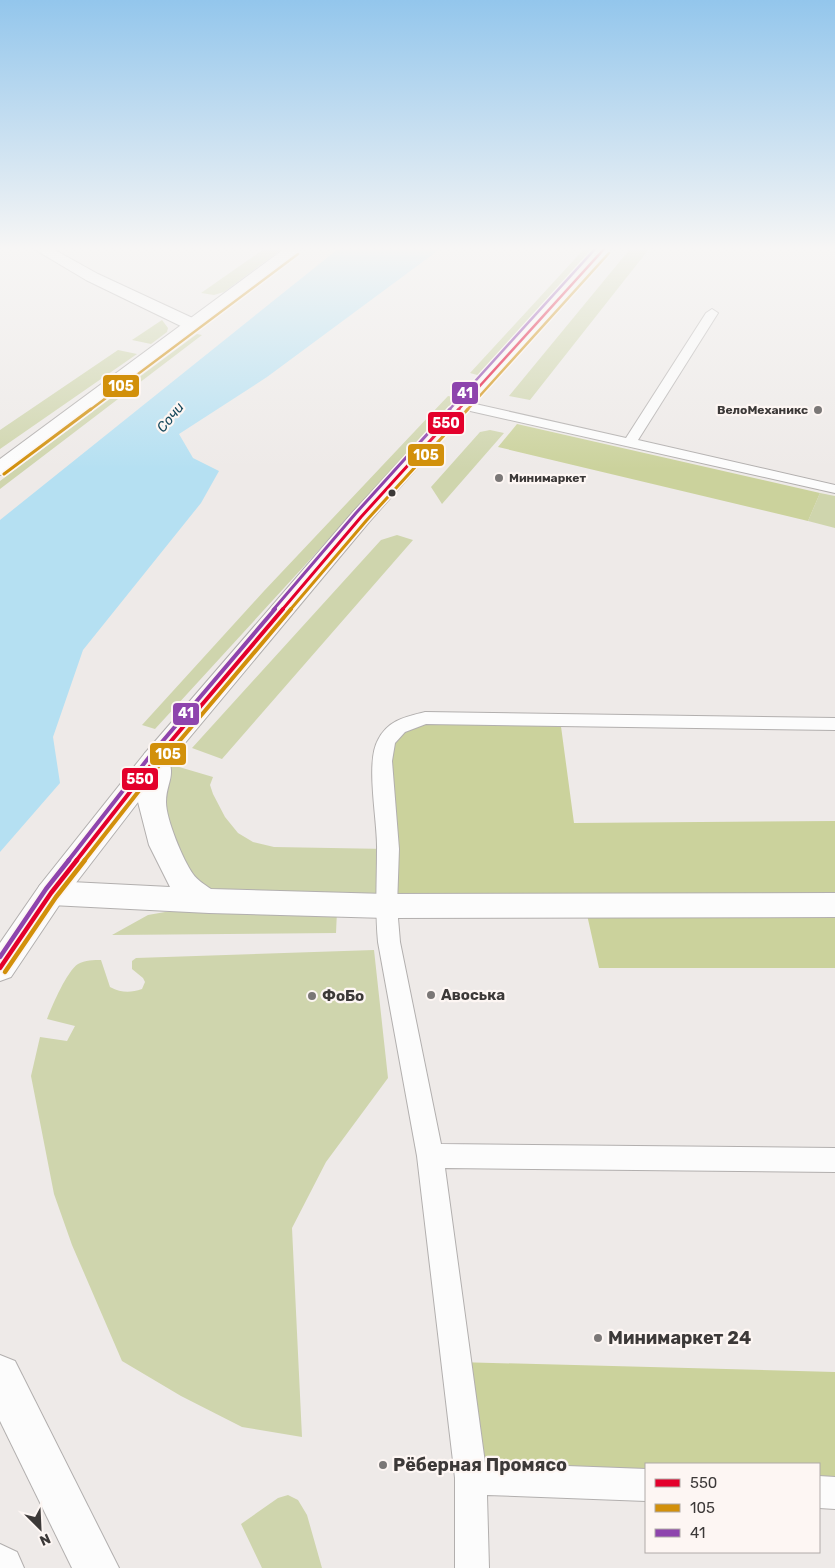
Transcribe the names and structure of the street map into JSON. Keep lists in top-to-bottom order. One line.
{"water":["Сочи"],"places":["ВелоМеханикс","Минимаркет","Авоська","ФоБо","Минимаркет 24","Рёберная Промясо"],"lines":["transit line 550","transit line 105","transit line 41"],"legend":["550","105","41"],"north":"bottom right"}
